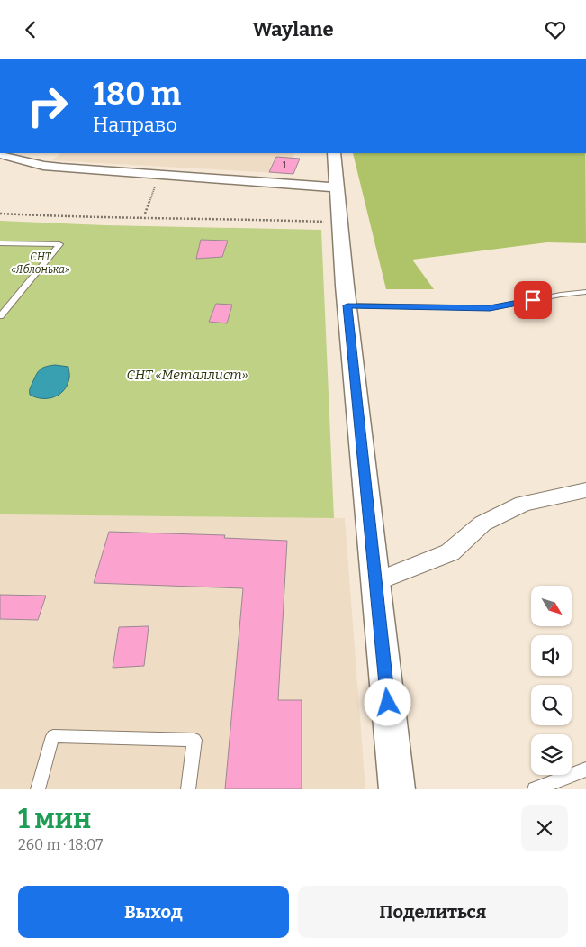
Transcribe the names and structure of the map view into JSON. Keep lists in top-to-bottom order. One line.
{"parks":["СНТ «Яблонька»","СНТ «Металлист»"],"house_numbers":["1"],"north":"bottom right","page":{"header":"Waylane","turn":["180 m","Направо"],"heading":["1 мин","260 m · 18:07"],"buttons":["Выход","Поделиться"]}}
